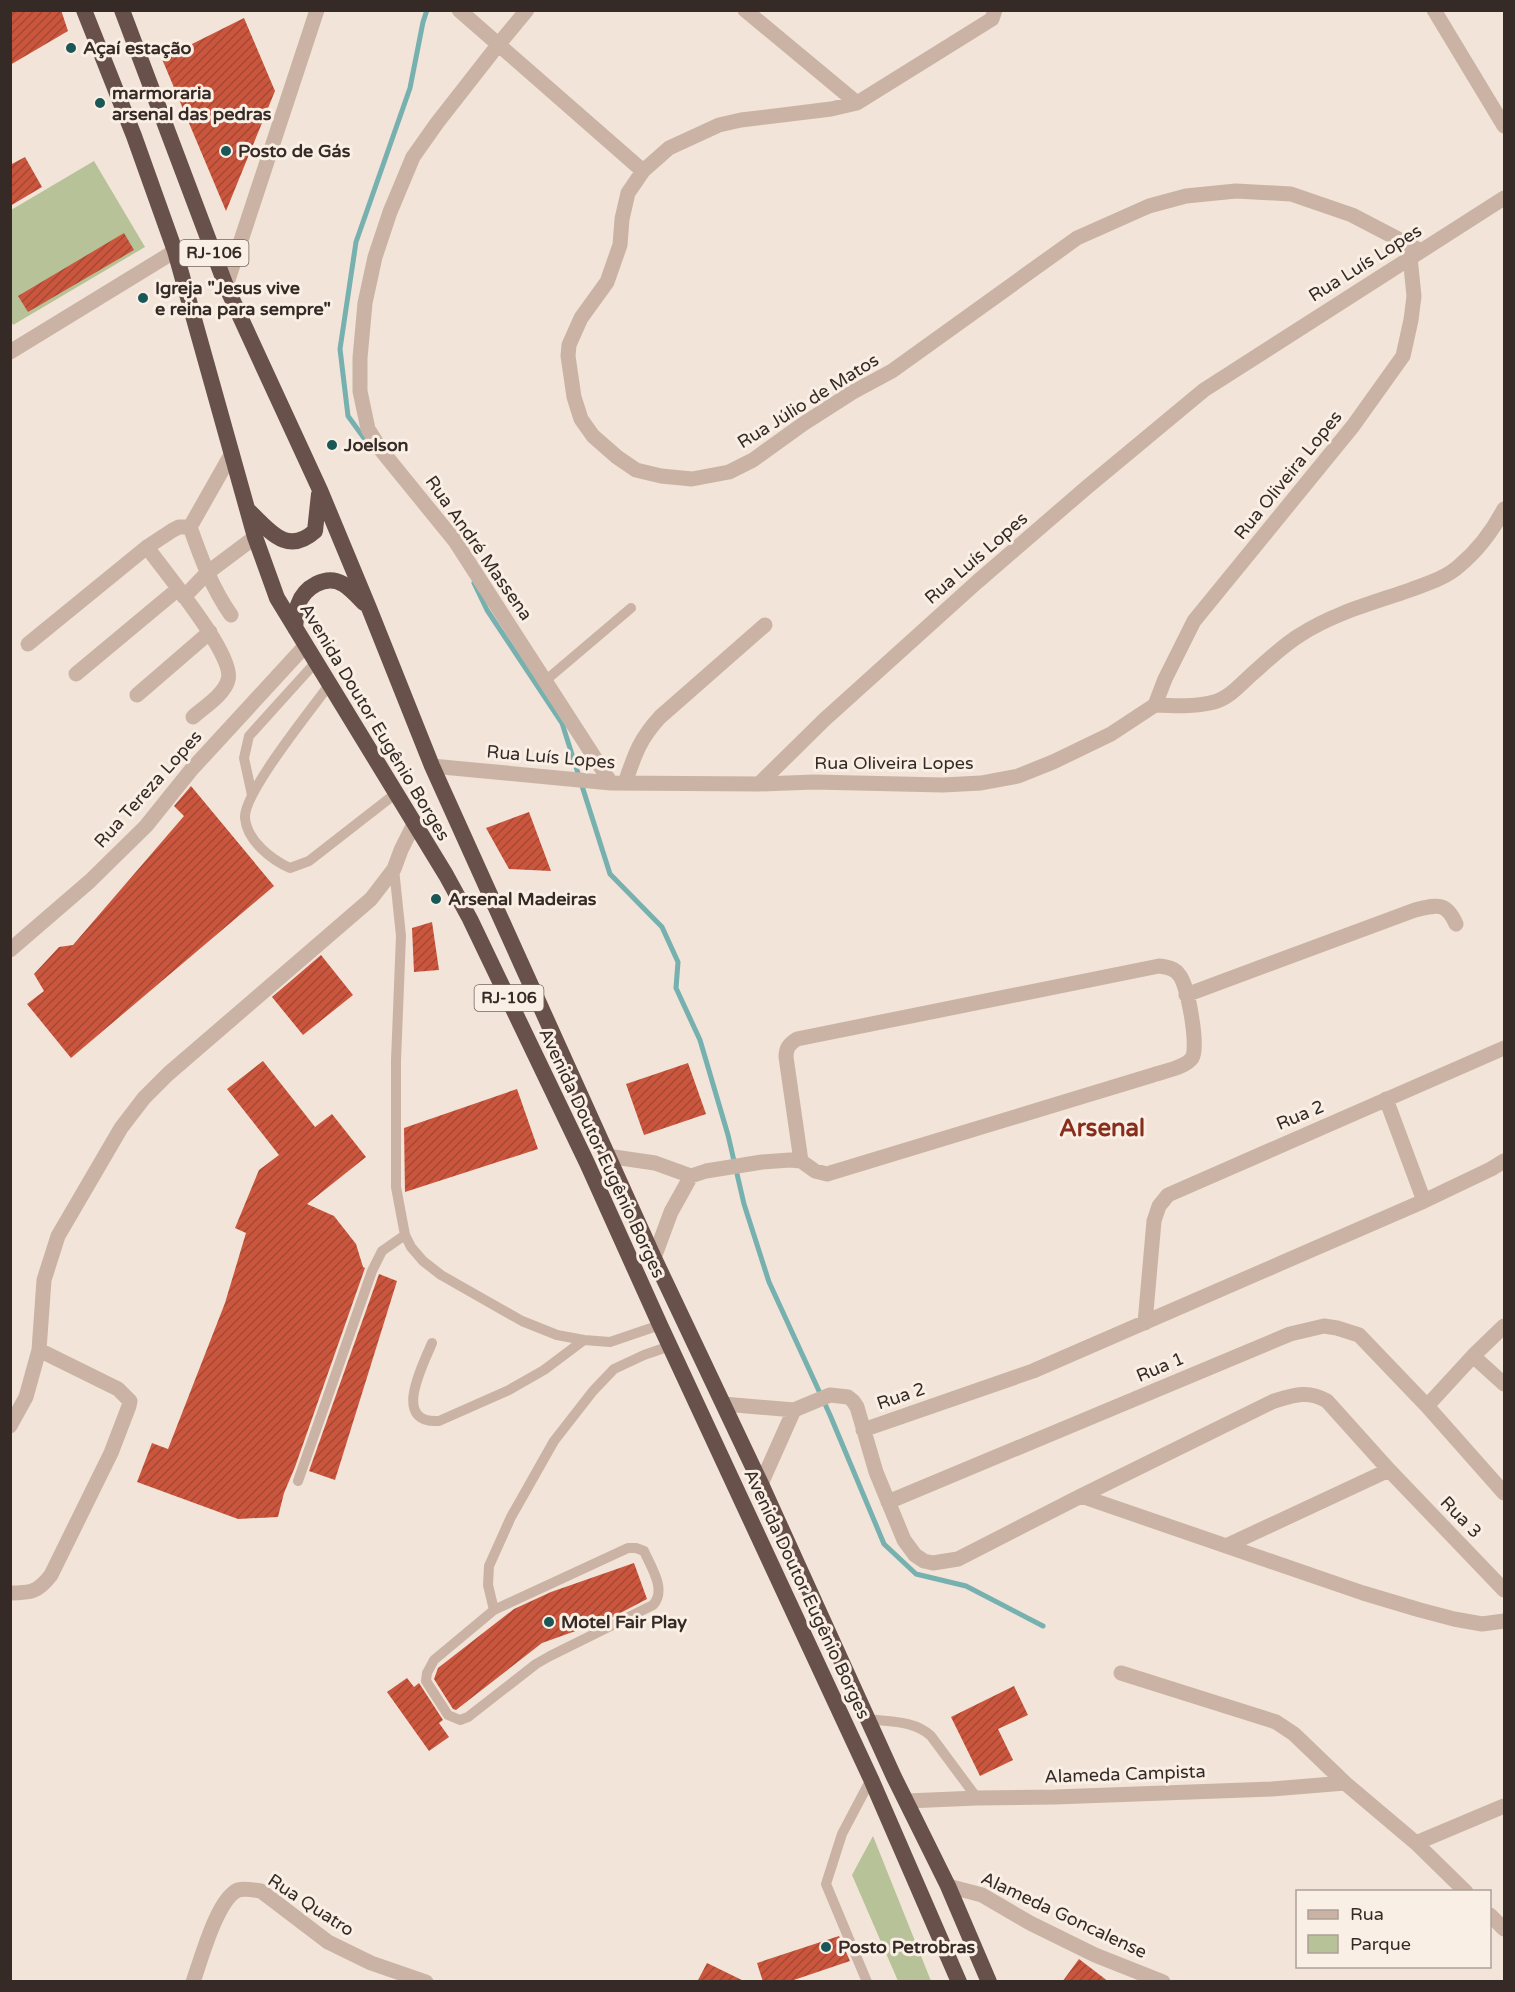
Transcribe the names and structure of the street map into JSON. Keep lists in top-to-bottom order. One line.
{"streets":{"highway":["RJ-106","Avenida Doutor Eugênio Borges"],"street":["Rua Luís Lopes","Rua Júlio de Matos","Rua Oliveira Lopes","Rua André Massena","Rua Tereza Lopes","Rua 2","Rua 1","Rua 3","Alameda Campista","Rua Quatro","Alameda Goncalense"]},"crossings":[["Rua Luís Lopes","Rua Júlio de Matos"],["Rua Luís Lopes","Rua Oliveira Lopes"],["Rua Luís Lopes","Rua André Massena"],["Rua Luís Lopes","Avenida Doutor Eugênio Borges"],["Rua Júlio de Matos","Rua Oliveira Lopes"],["Avenida Doutor Eugênio Borges","Rua Tereza Lopes"],["Avenida Doutor Eugênio Borges","Alameda Campista"],["Avenida Doutor Eugênio Borges","Alameda Goncalense"],["Rua 2","Rua 1"],["Rua 2","Rua 3"]],"districts":["Arsenal"],"places":["Açaí estação","marmoraria arsenal das pedras","Posto de Gás","Igreja \"Jesus vive e reina para sempre\"","Joelson","Arsenal Madeiras","Motel Fair Play","Posto Petrobras"],"legend":["Rua","Parque"]}
